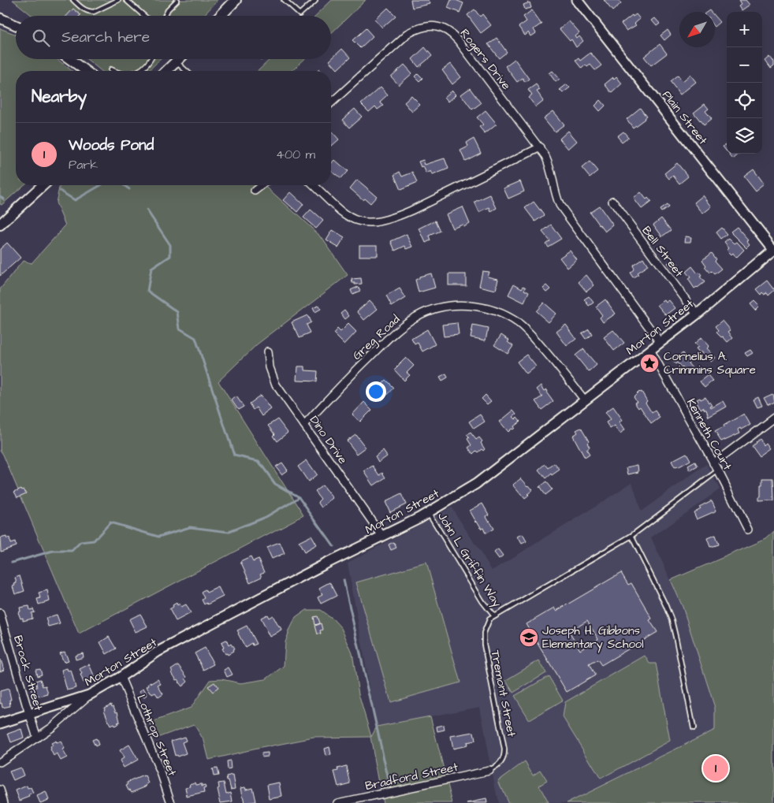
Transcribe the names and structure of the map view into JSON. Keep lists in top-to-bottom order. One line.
{"streets":{"street":["Rogers Drive","Plain Street","Bell Street","Morton Street","Greg Road","Kenneth Court","Dino Drive","Brock Street","Lothrop Street","Bradford Street"],"lane":["John L Griffin Way","Tremont Street"]},"crossings":[["Rogers Drive","Morton Street"],["Plain Street","Morton Street"],["Bell Street","Morton Street"],["Morton Street","Greg Road"],["Morton Street","Kenneth Court"],["Morton Street","Dino Drive"],["Morton Street","John L Griffin Way"],["Morton Street","Brock Street"],["Morton Street","Lothrop Street"],["Greg Road","Dino Drive"],["John L Griffin Way","Tremont Street"],["Tremont Street","Bradford Street"]],"places":{"place":["Cornelius A. Crimmins Square"],"school or university":["Joseph H. Gibbons Elementary School"]},"north":"bottom left","page":{"map_buttons":["+","−"],"search":"Search here","heading":"Nearby","list":[{"mark":"1","name":"Woods Pond","note":"Park","value":"400 m"}],"pins":"1"}}
